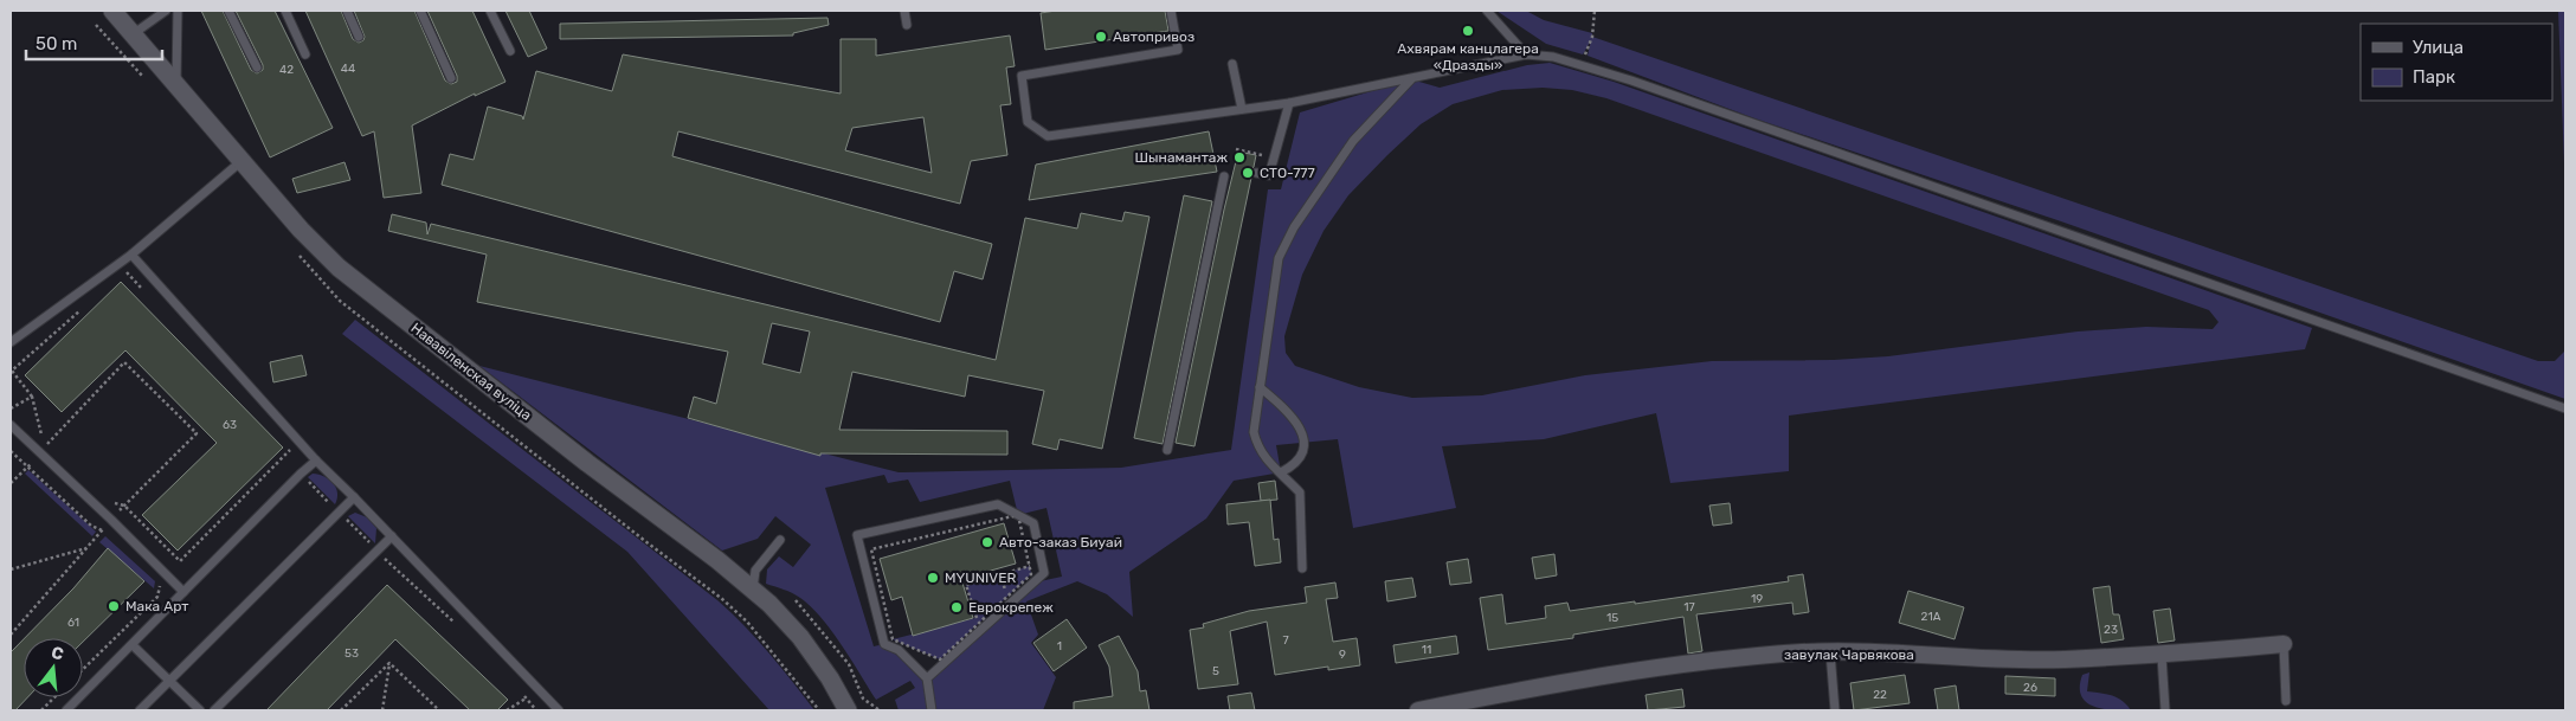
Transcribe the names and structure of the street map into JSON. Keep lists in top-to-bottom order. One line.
{"streets":{"street":["Нававіленская вуліца","завулак Чарвякова"]},"places":["Ахвярам канцлагера «Дразды»","Автопривоз","Шынамантаж","СТО-777","Авто-заказ Биуай","MYUNIVER","Мака Арт","Еврокрепеж"],"house_numbers":["44","42","63","19","17","21А","15","61","23","7","1","11","53","9","5","26","22"],"legend":["Улица","Парк"],"scale_bar":"50 m","north":"top"}
